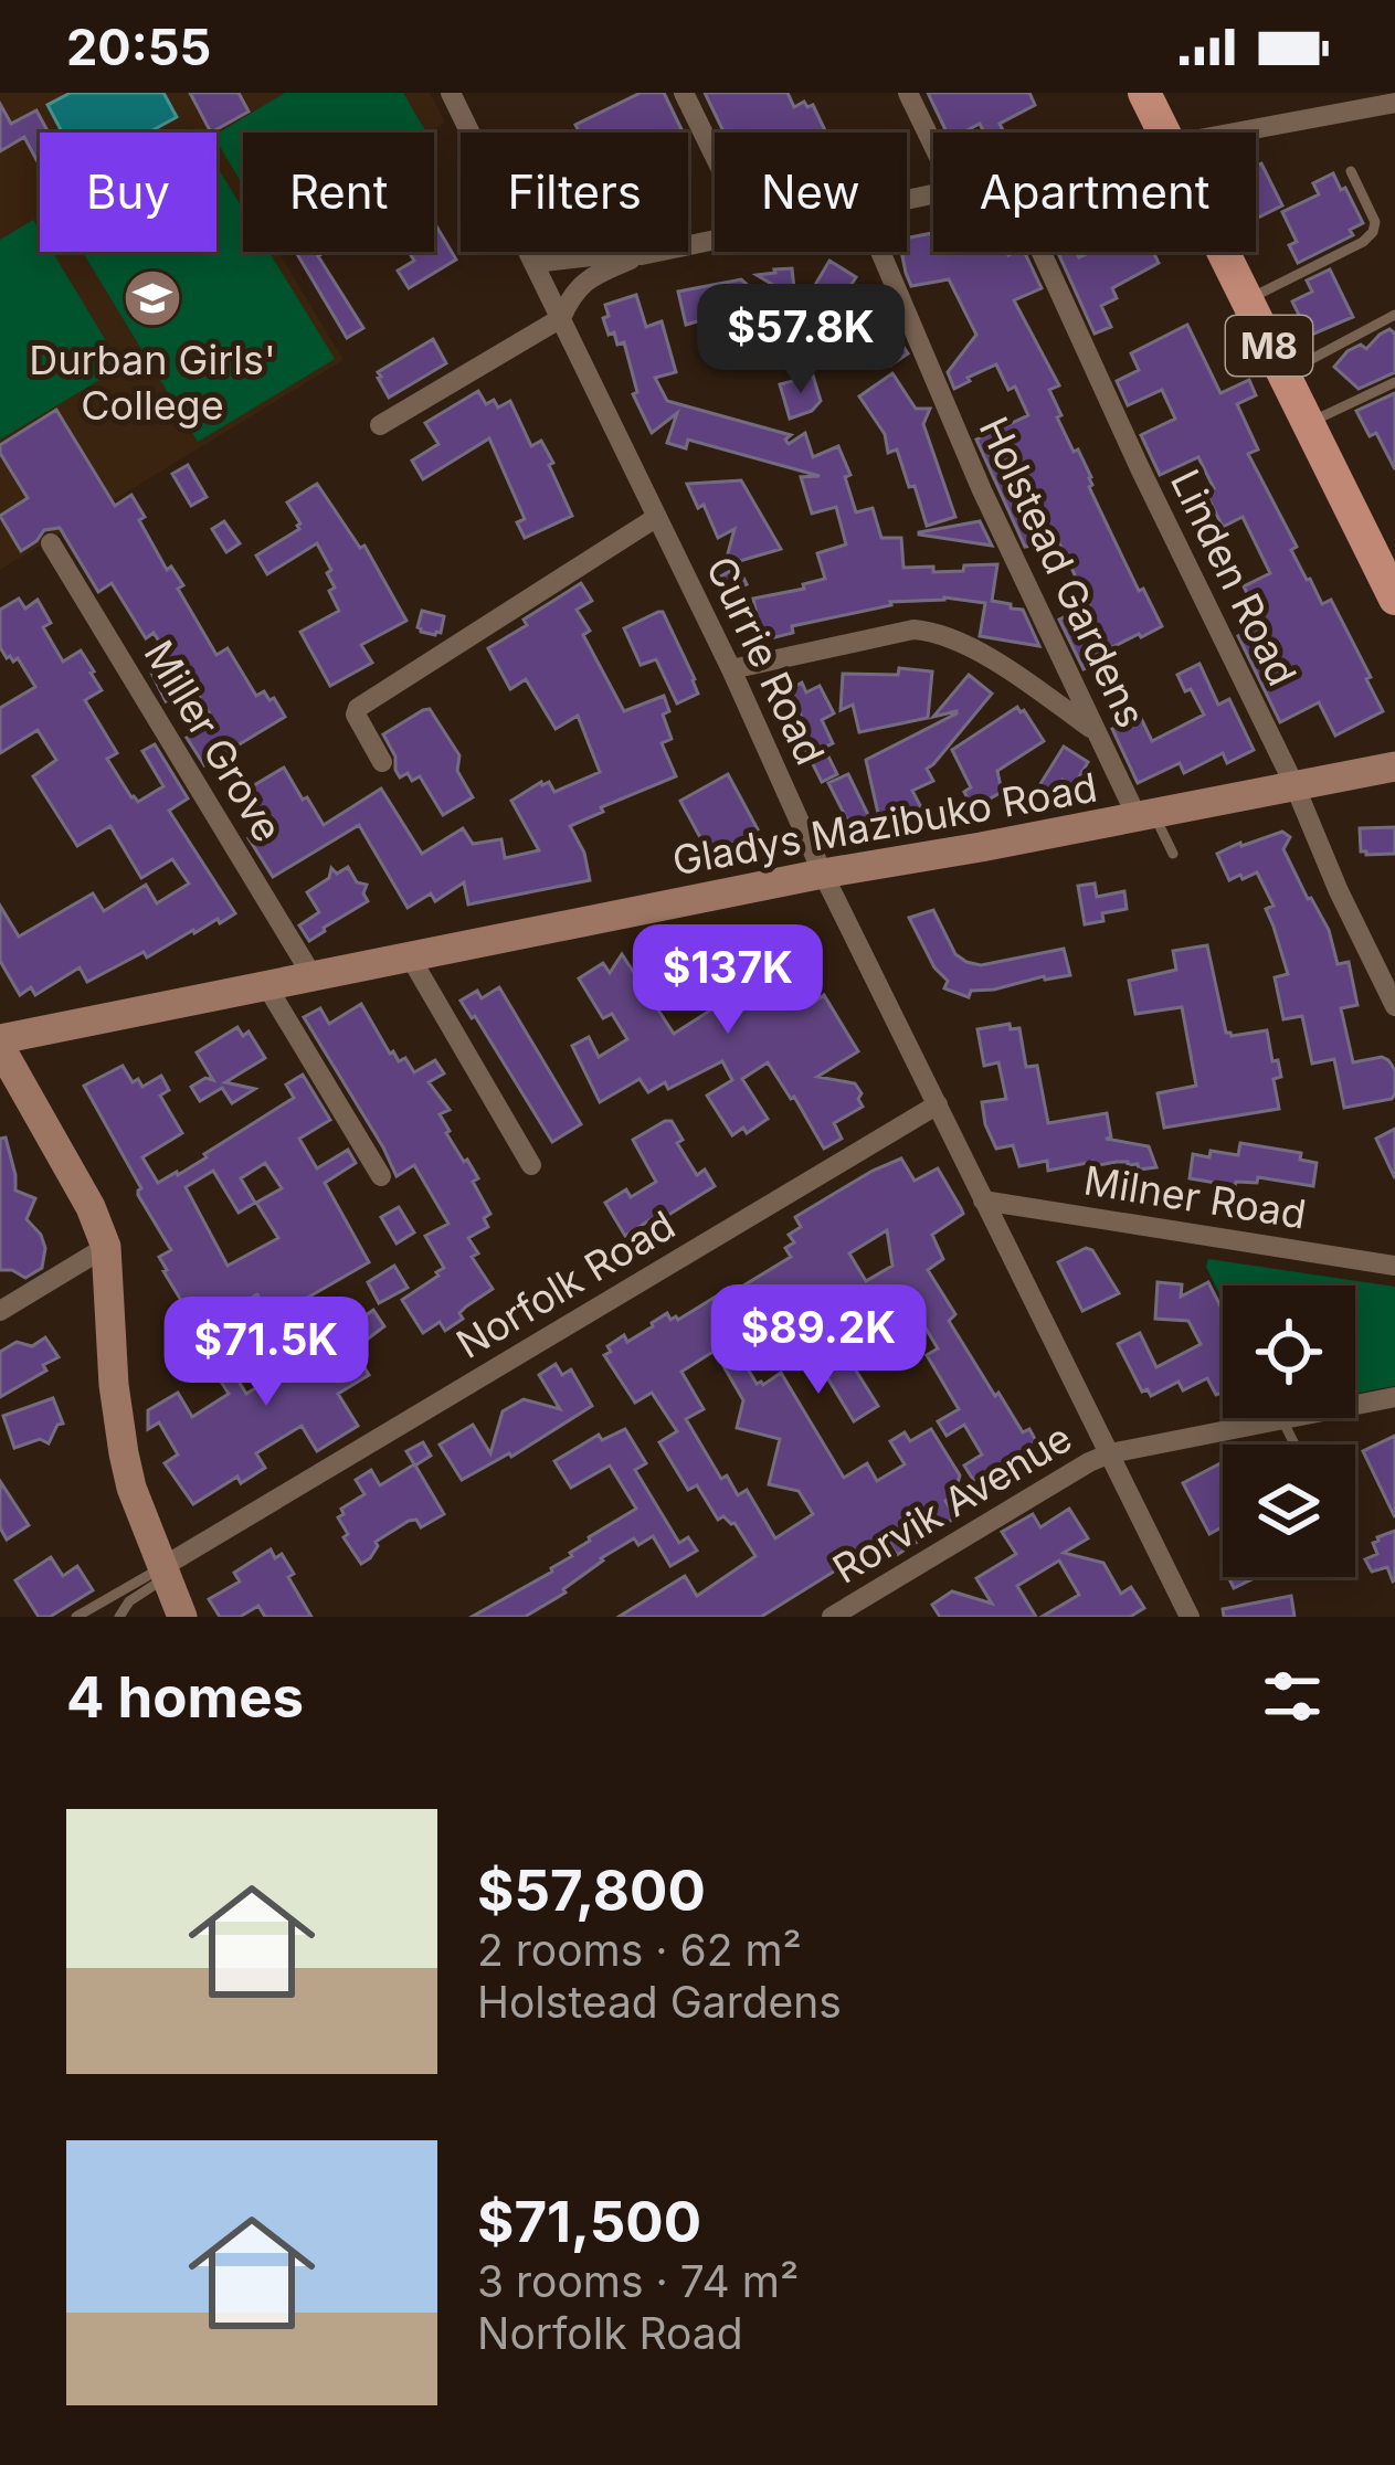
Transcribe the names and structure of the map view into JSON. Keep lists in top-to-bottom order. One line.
{"streets":{"main road":["M8"],"street":["Holstead Gardens","Linden Road","Currie Road","Miller Grove","Gladys Mazibuko Road","Milner Road","Norfolk Road","Rorvik Avenue"]},"crossings":[["Holstead Gardens","Gladys Mazibuko Road"],["Linden Road","Gladys Mazibuko Road"],["Currie Road","Gladys Mazibuko Road"],["Currie Road","Milner Road"],["Currie Road","Norfolk Road"],["Currie Road","Rorvik Avenue"],["Miller Grove","Gladys Mazibuko Road"]],"places":{"school or university":["Durban Girls' College"]},"page":{"status":"20:55","chip":["Buy","Rent","Filters","New","Apartment"],"price":["$57.8K","$137K","$89.2K","$71.5K"],"heading":"4 homes","list":[{"name":"$57,800","note":"2 rooms · 62 m² · Holstead Gardens"},{"name":"$71,500","note":"3 rooms · 74 m² · Norfolk Road"}]}}
